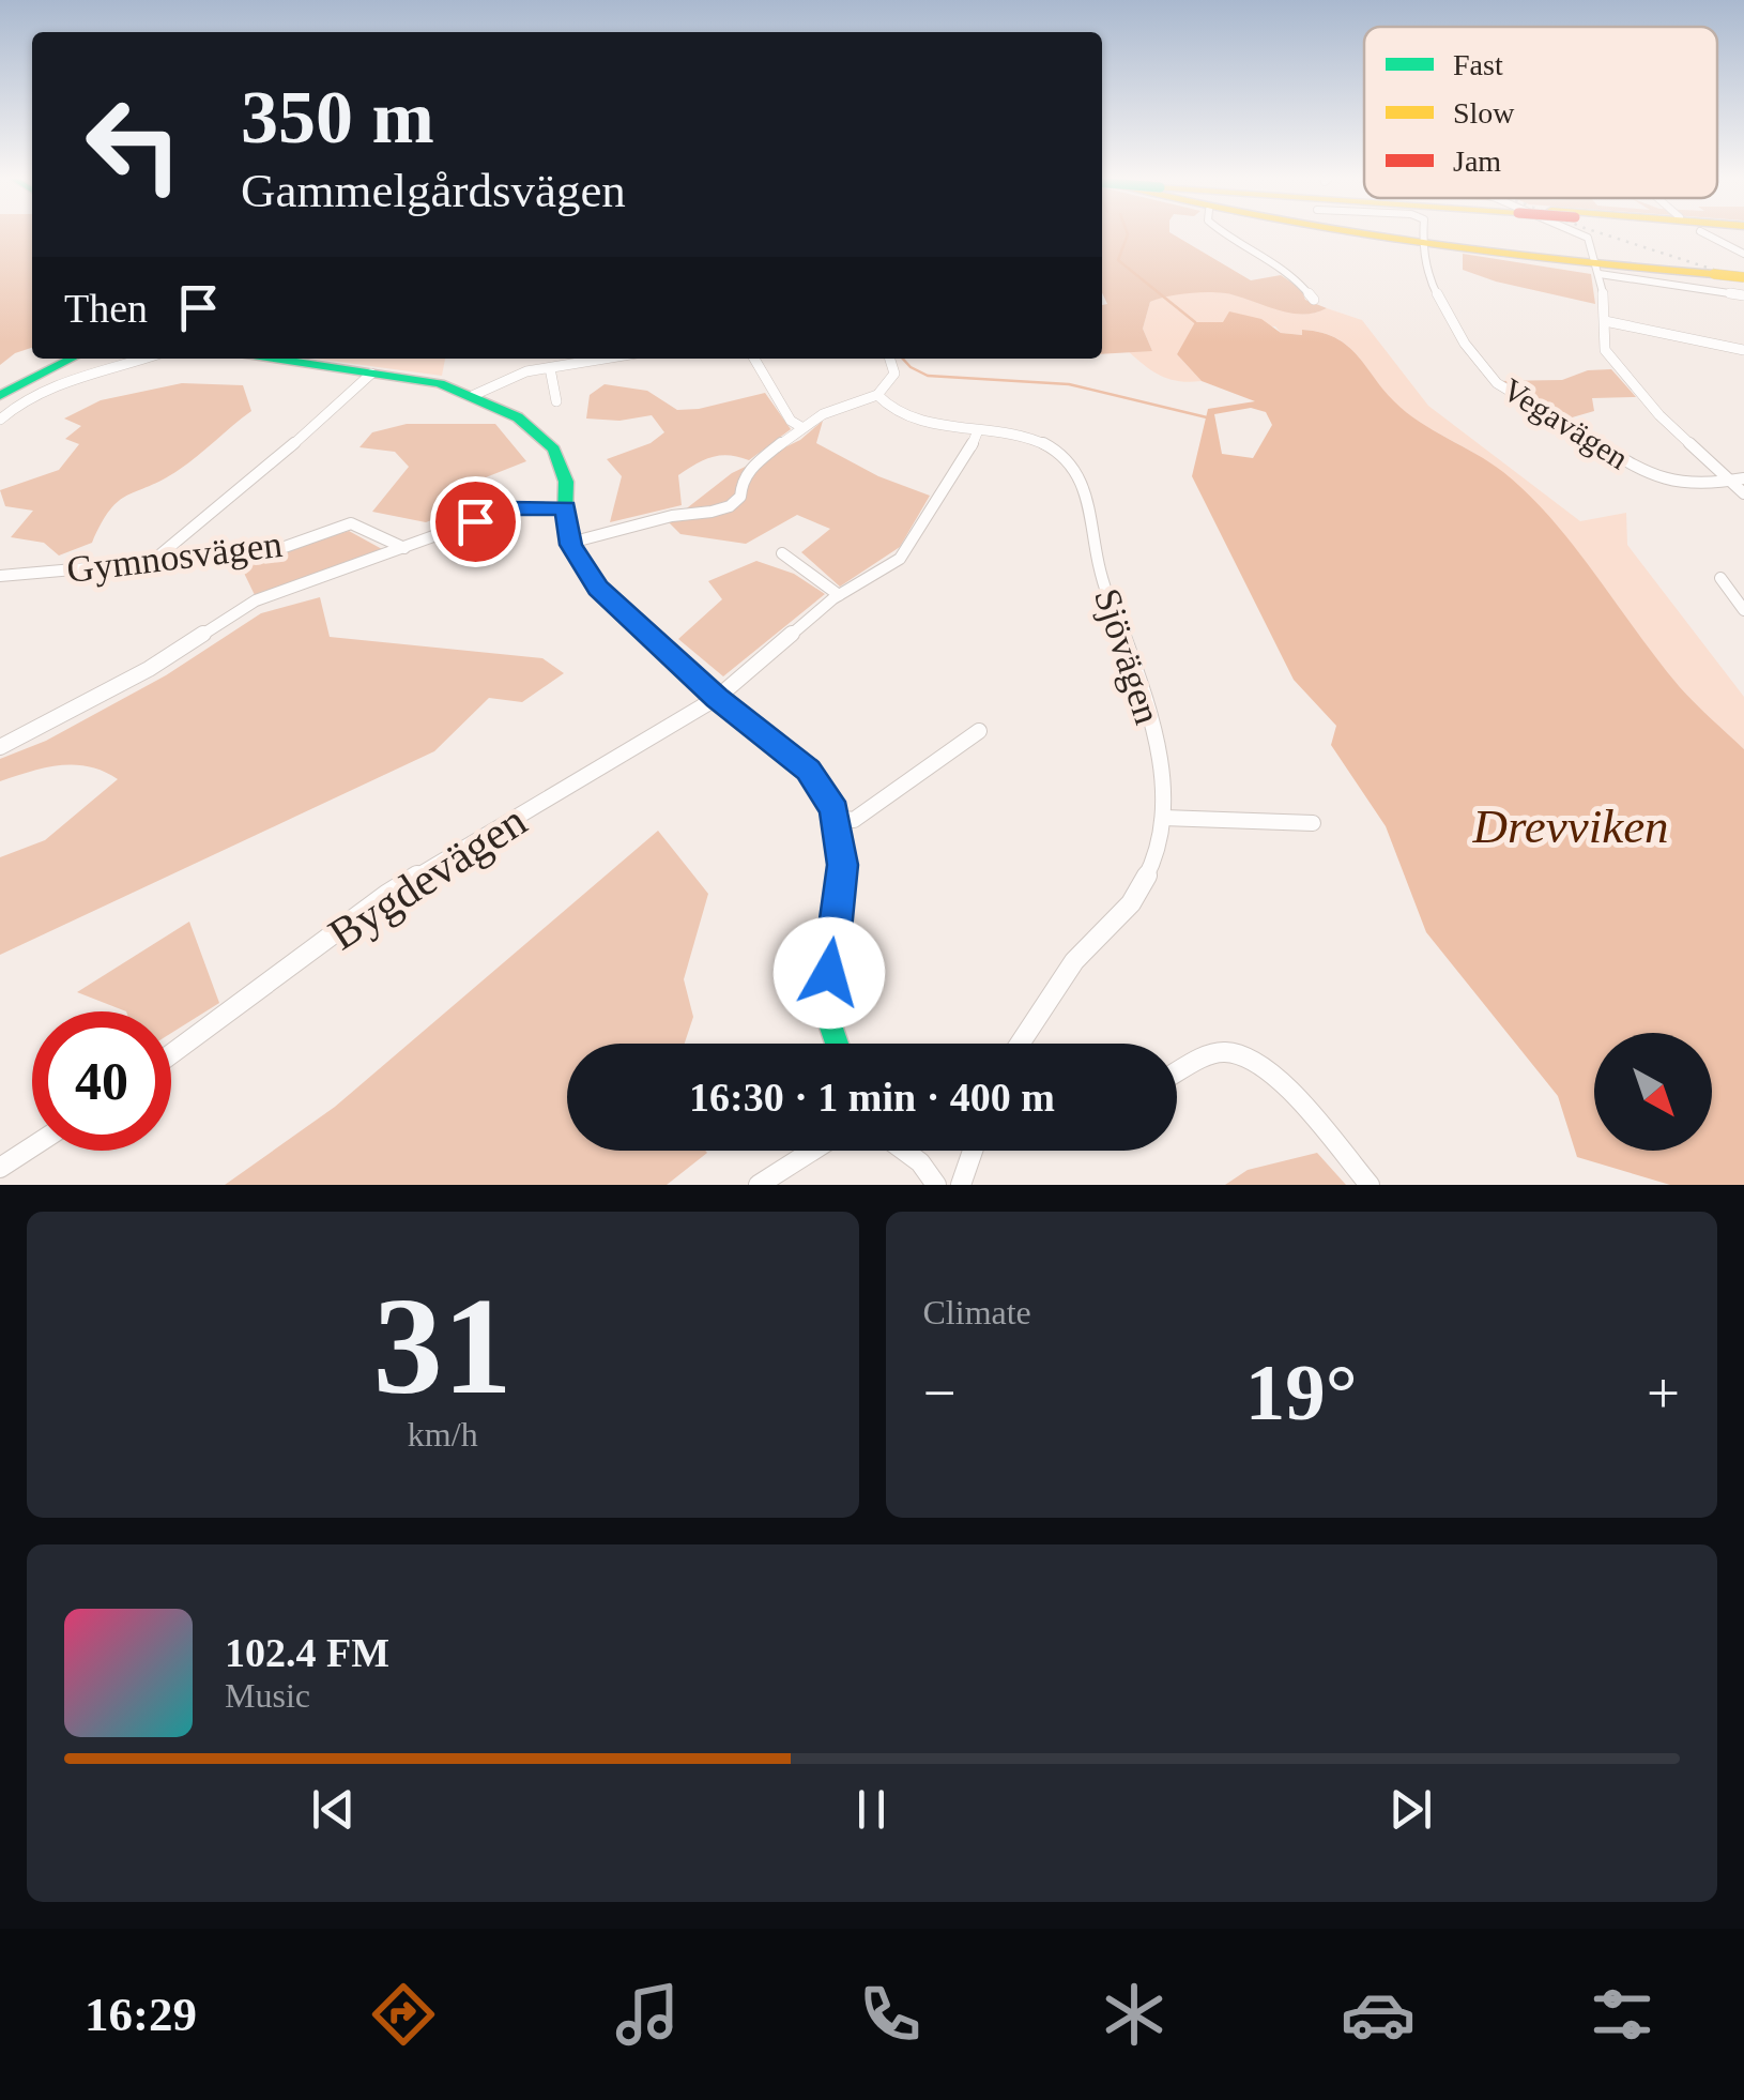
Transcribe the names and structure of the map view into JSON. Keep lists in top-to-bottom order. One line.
{"streets":{"street":["Vegavägen","Gymnosvägen","Sjövägen","Bygdevägen"]},"crossings":[["Sjövägen","Bygdevägen"]],"water":["Drevviken"],"legend":["Fast","Slow","Jam"],"north":"bottom right","page":{"turn":["350 m","Gammelgårdsvägen"],"then":"Then","limit":"40","trip":"16:30 · 1 min · 400 m","tile":[["31","km/h"],"Climate"],"heat":["−","19°","+"],"song":["102.4 FM","Music"],"tabs":"16:29"}}
